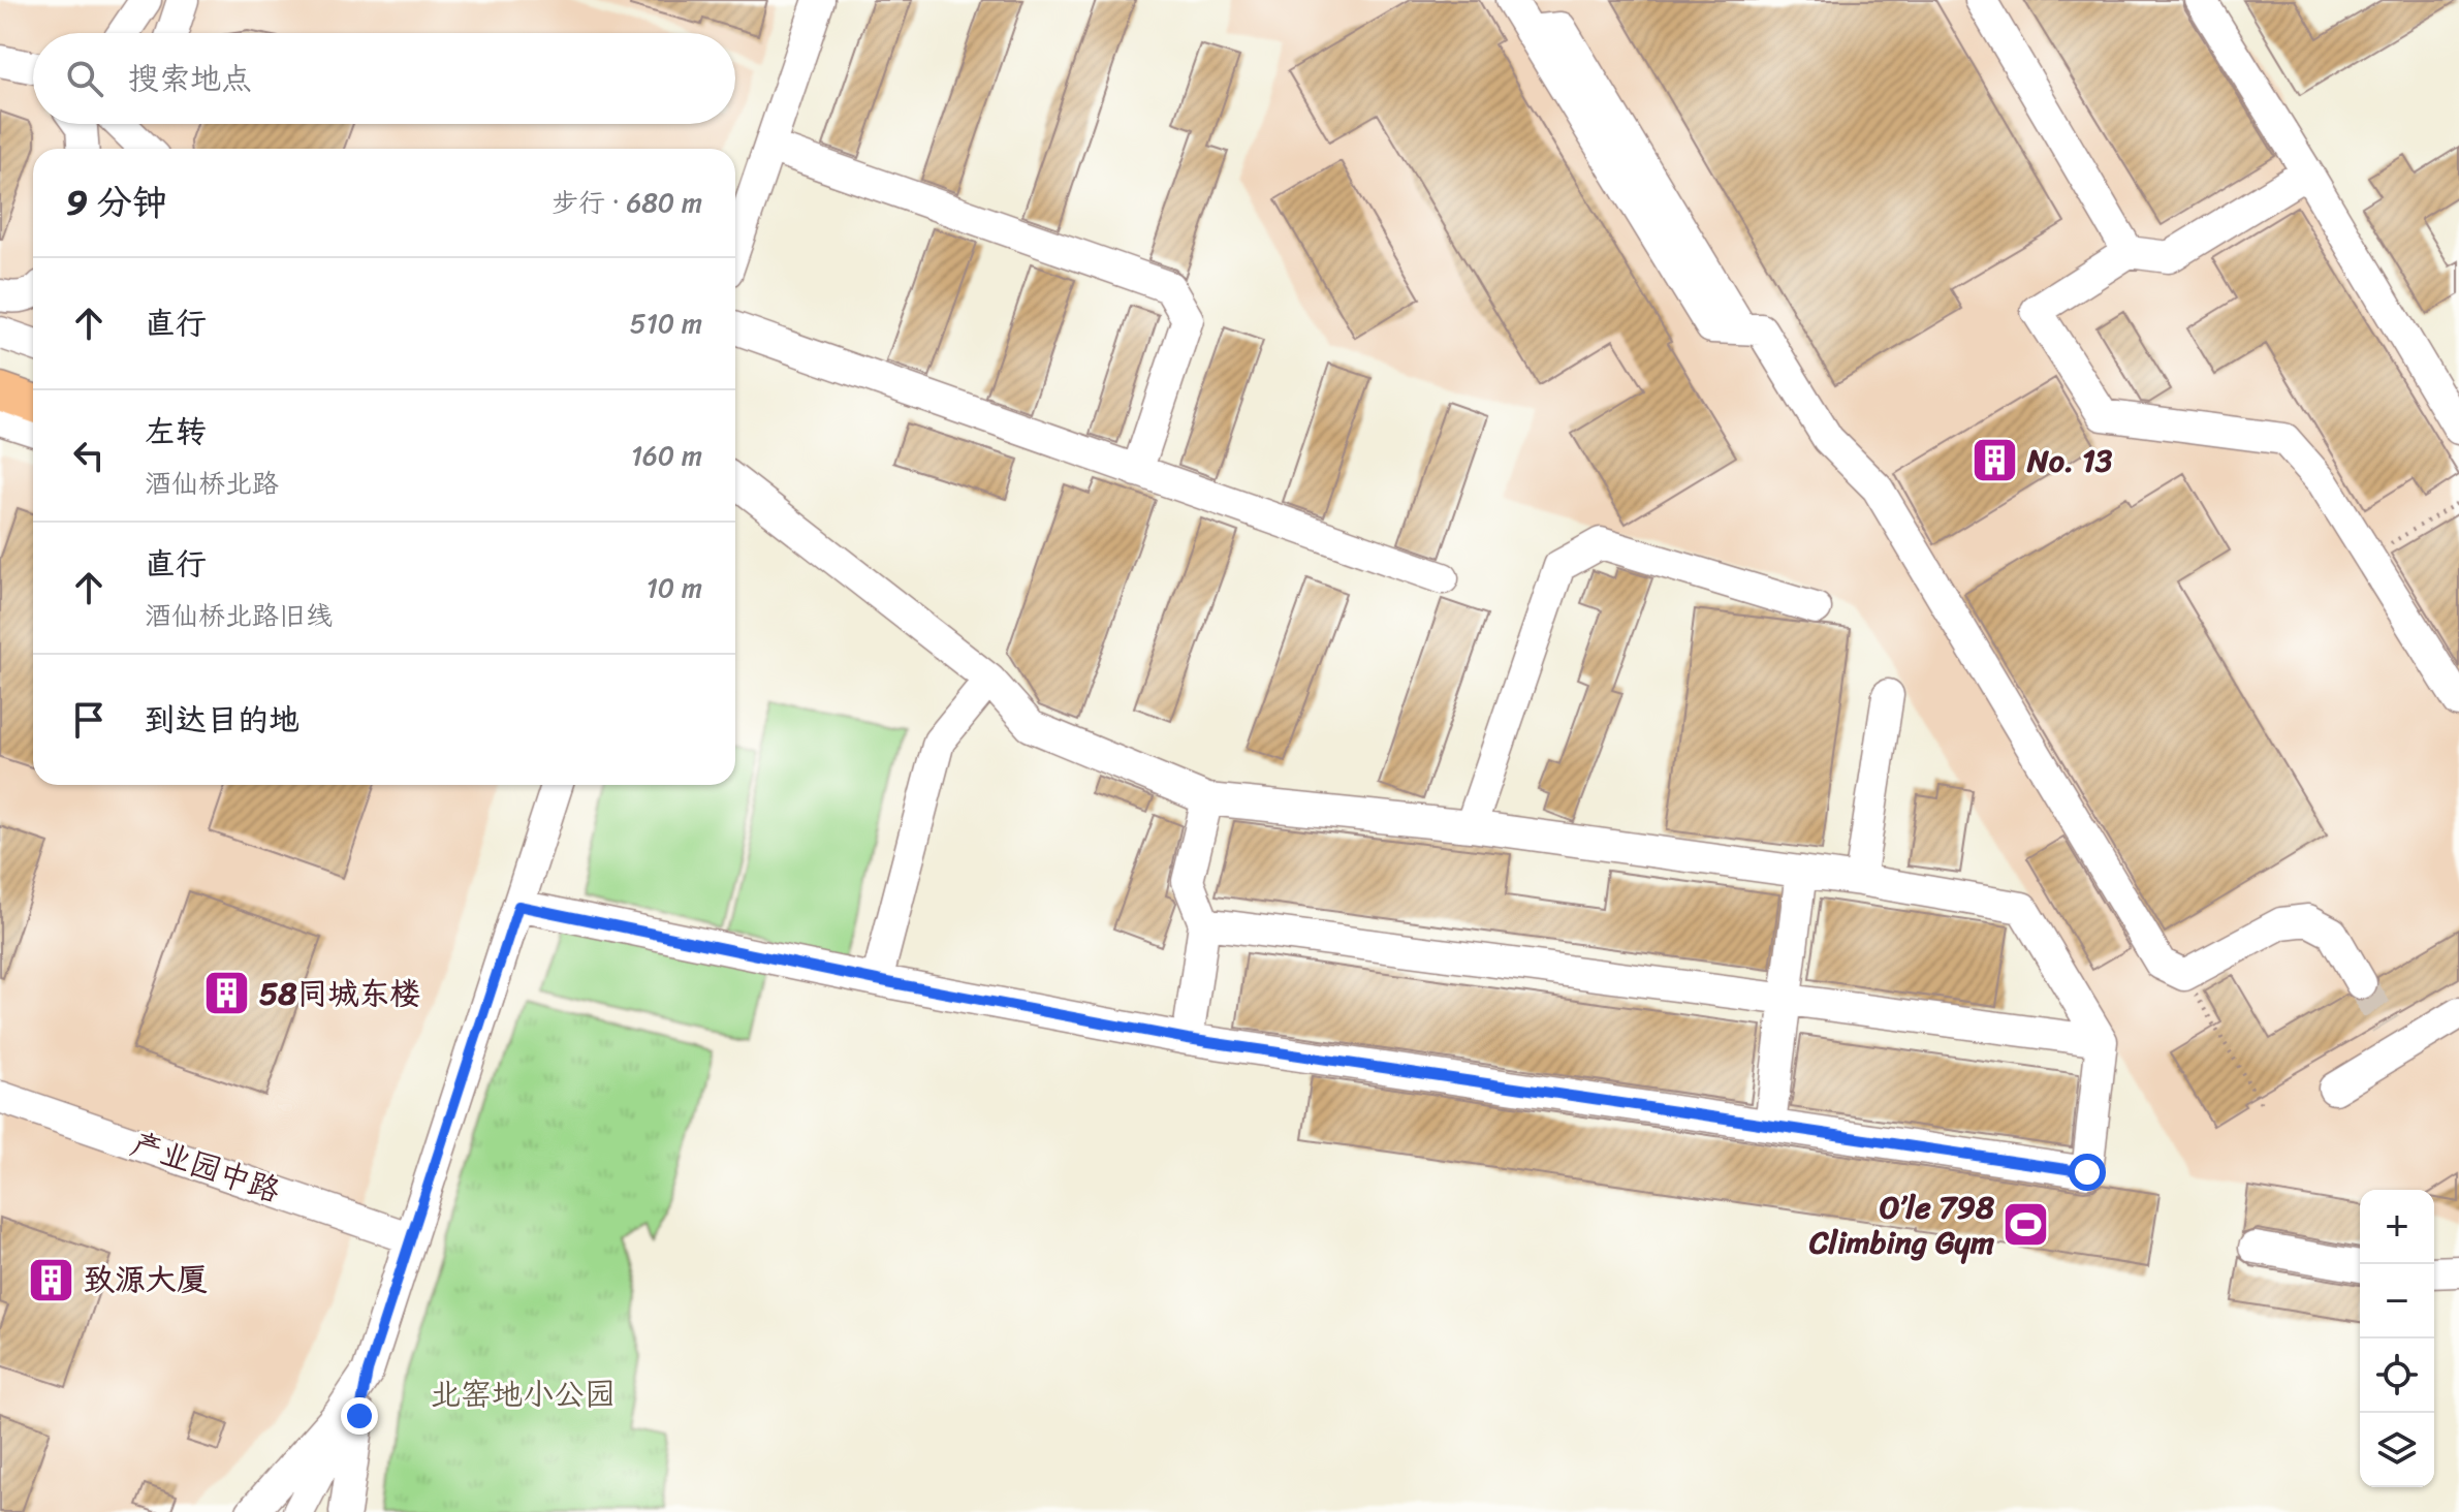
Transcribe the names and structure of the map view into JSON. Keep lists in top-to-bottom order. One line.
{"streets":{"street":["产业园中路"]},"parks":["北窑地小公园"],"places":{"building":["No. 13","58同城东楼","致源大厦"],"sports":["O’le 798 Climbing Gym"]},"page":{"search":"搜索地点","heading":["9 分钟","步行 · 680 m"],"list":[["直行","510 m"],["左转","酒仙桥北路","160 m"],["直行","酒仙桥北路旧线","10 m"],"到达目的地"],"map_buttons":["+","−"]}}
